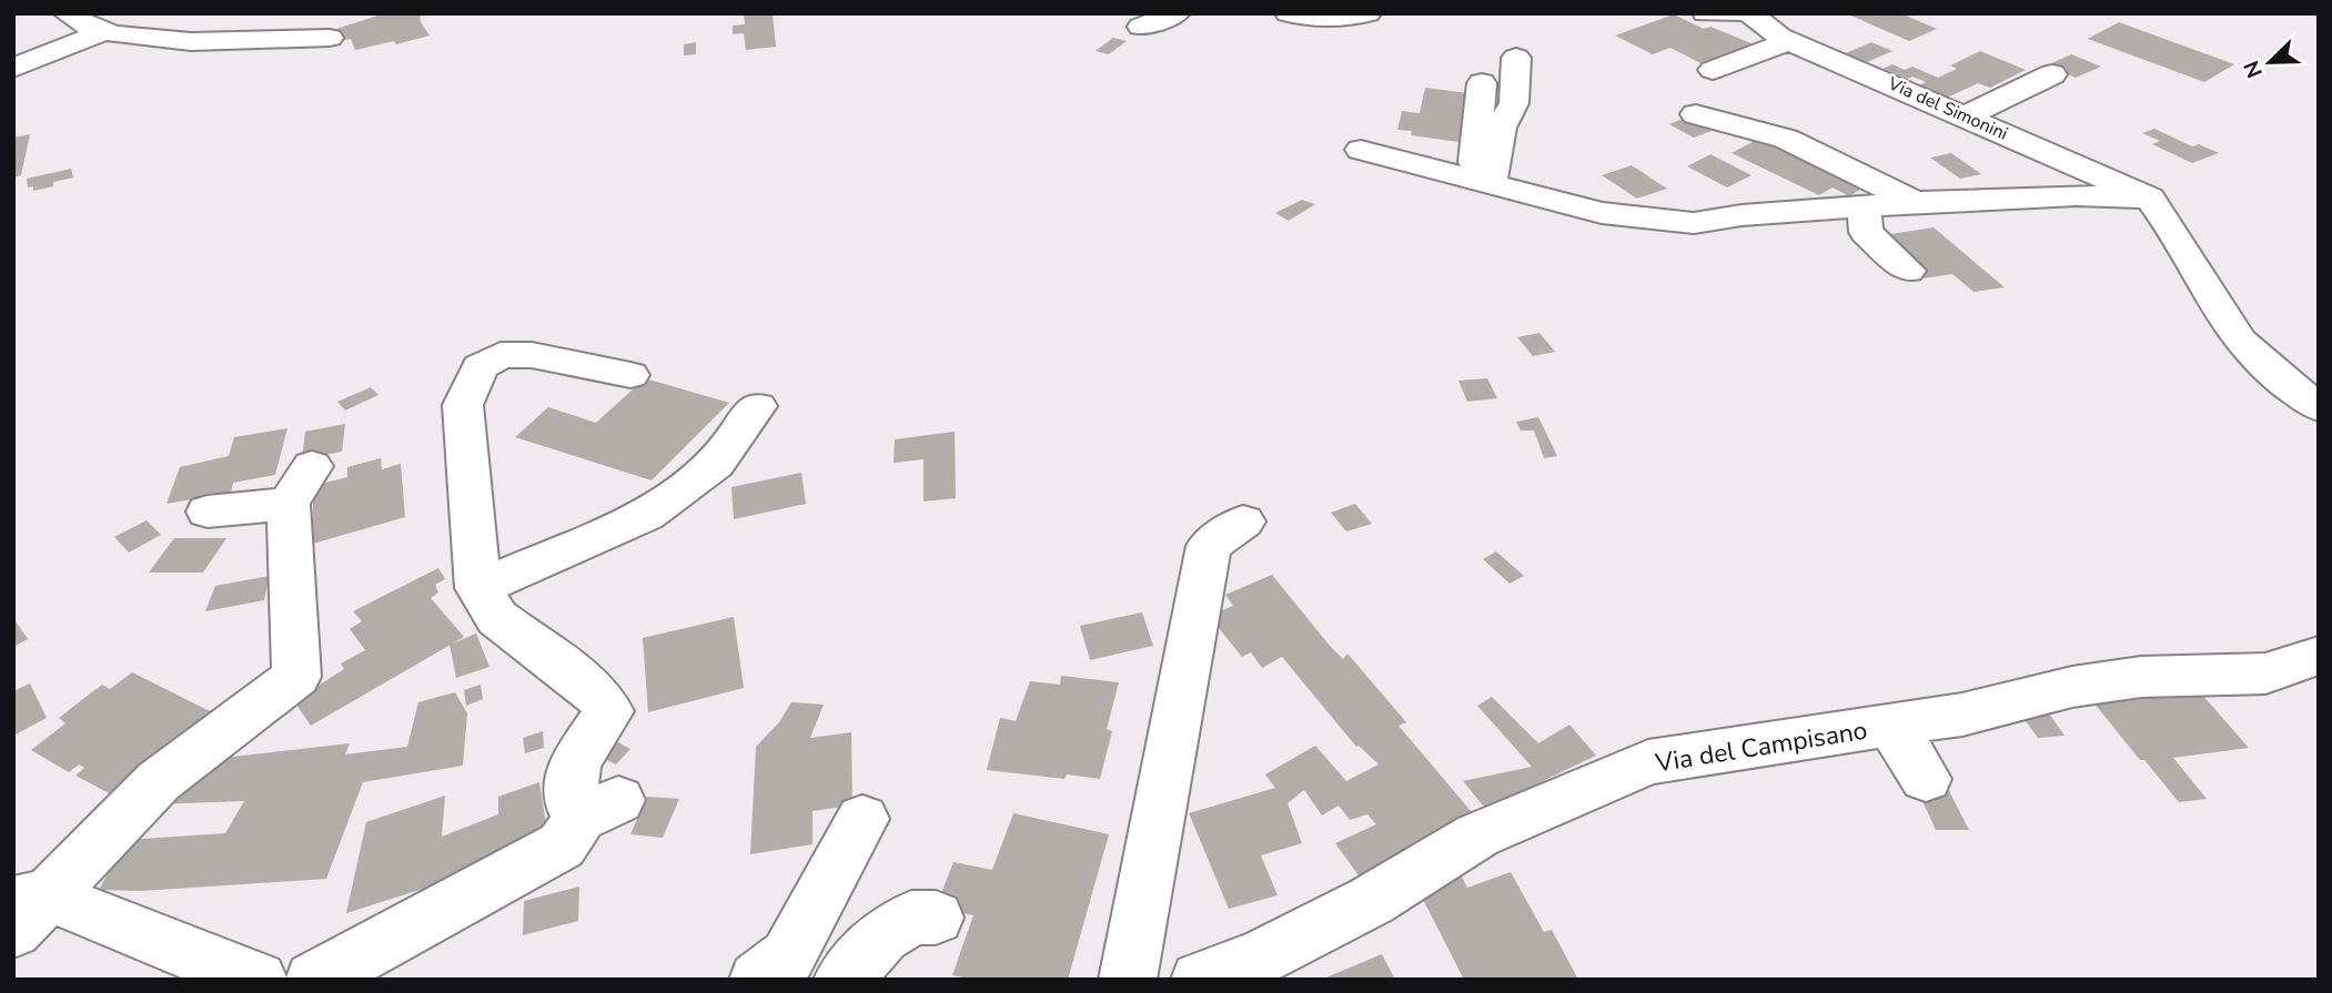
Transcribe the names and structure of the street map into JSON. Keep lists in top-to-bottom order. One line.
{"streets":{"street":["Via del Simonini","Via del Campisano"]},"north":"bottom left"}
